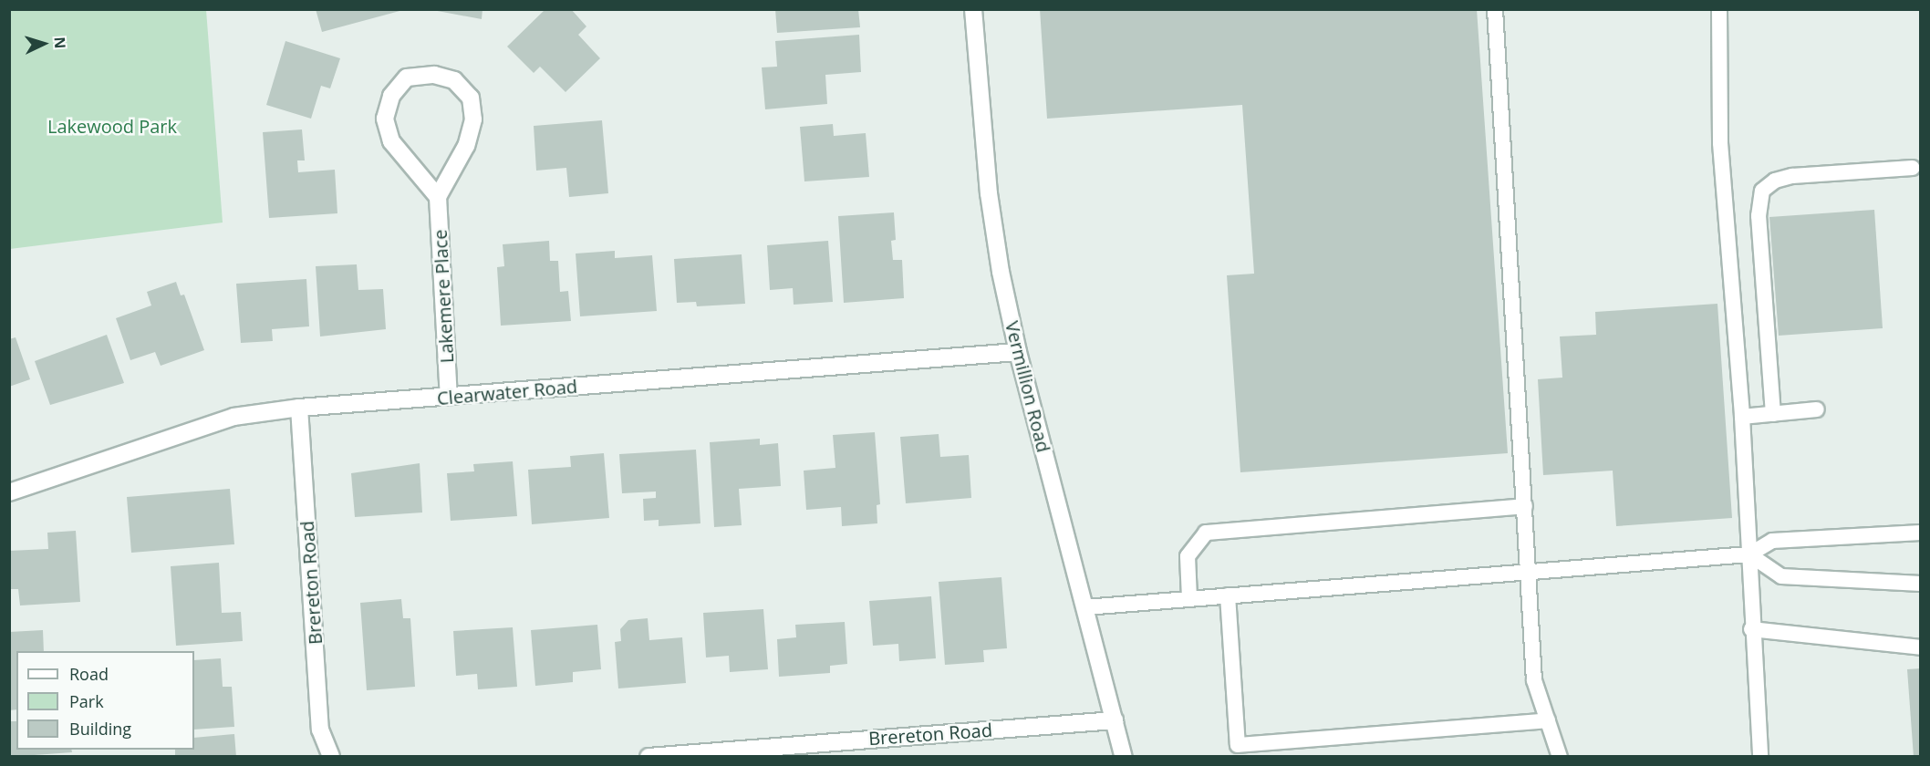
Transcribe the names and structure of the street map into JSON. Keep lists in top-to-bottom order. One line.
{"streets":{"street":["Lakemere Place","Vermillion Road","Clearwater Road","Brereton Road"]},"crossings":[["Lakemere Place","Clearwater Road"],["Vermillion Road","Clearwater Road"],["Vermillion Road","Brereton Road"],["Clearwater Road","Brereton Road"]],"parks":["Lakewood Park"],"legend":["Road","Park","Building"],"north":"right"}
